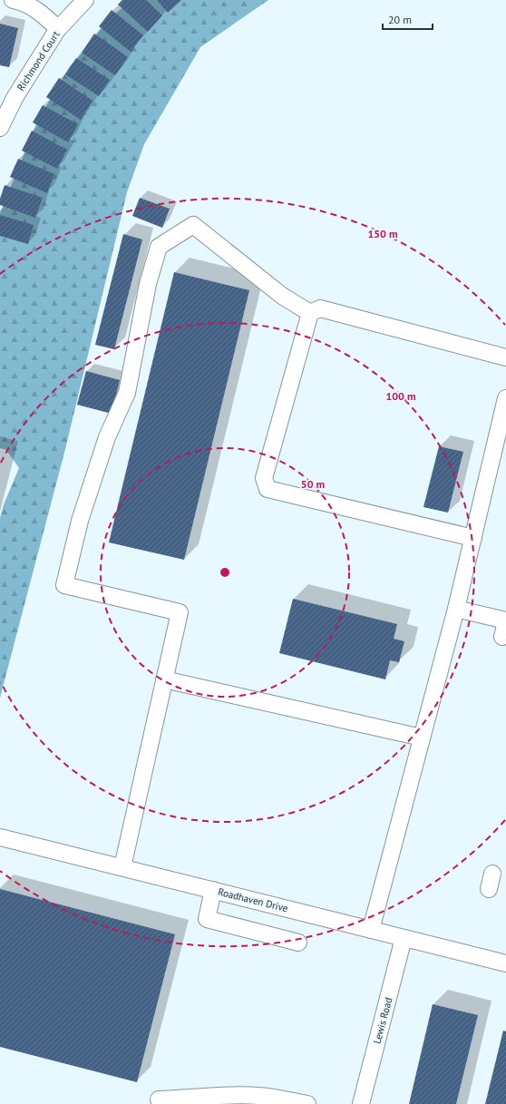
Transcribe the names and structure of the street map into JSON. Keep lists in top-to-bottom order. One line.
{"streets":{"street":["Richmond Court","Roadhaven Drive","Lewis Road"]},"crossings":[["Roadhaven Drive","Lewis Road"]],"scale_bar":"20 m","rings":["150 m","100 m","50 m"]}
